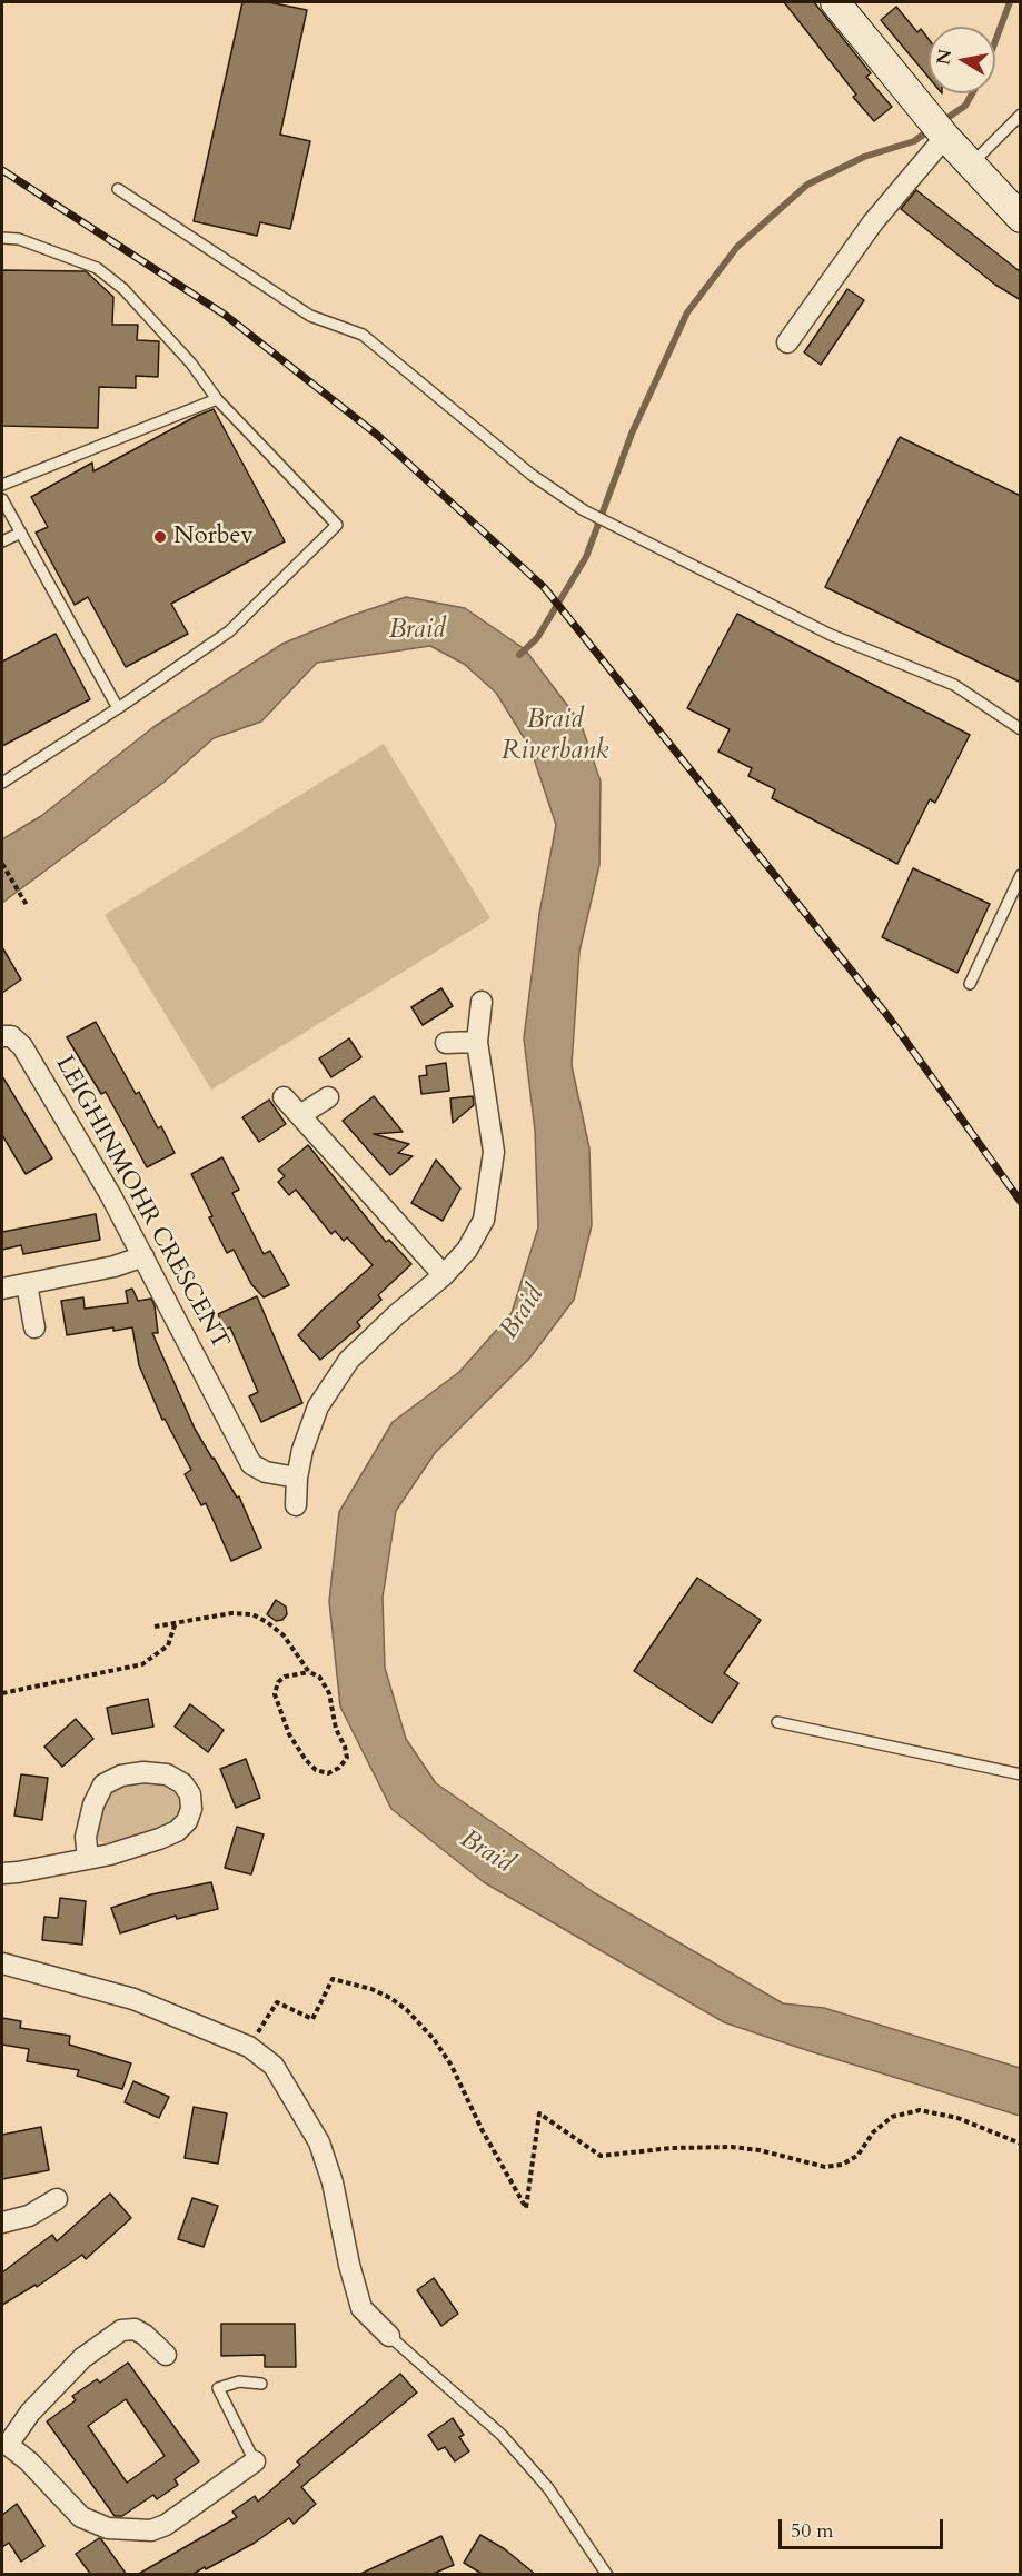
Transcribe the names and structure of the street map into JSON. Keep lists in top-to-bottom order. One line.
{"streets":{"street":["LEIGHINMOHR CRESCENT"]},"water":["Braid","Braid Riverbank"],"places":["Norbev"],"scale_bar":"50 m","north":"left"}
